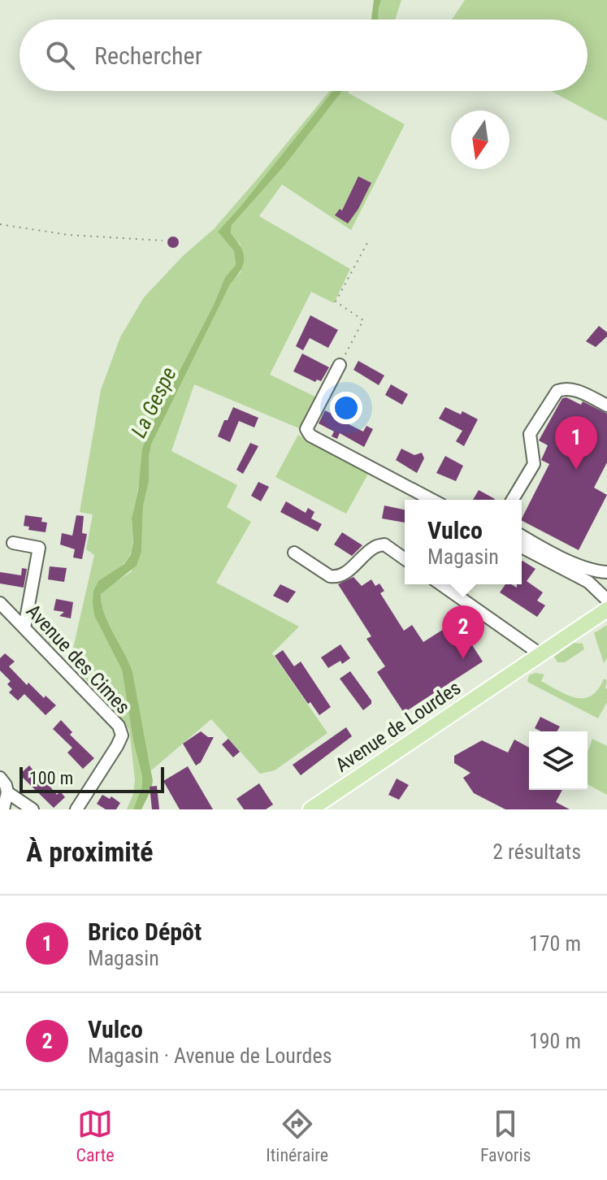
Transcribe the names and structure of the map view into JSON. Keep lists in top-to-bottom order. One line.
{"streets":{"main road":["Avenue de Lourdes"],"street":["Avenue des Cimes"]},"water":["La Gespe"],"scale_bar":"100 m","north":"bottom","page":{"search":"Rechercher","pins":["1","2"],"popup":["Vulco","Magasin"],"scale":"100 m","heading":["À proximité","2 résultats"],"list":[{"mark":"1","name":"Brico Dépôt","note":"Magasin","value":"170 m"},{"mark":"2","name":"Vulco","note":"Magasin · Avenue de Lourdes","value":"190 m"}],"nav":["Carte","Itinéraire","Favoris"]}}
